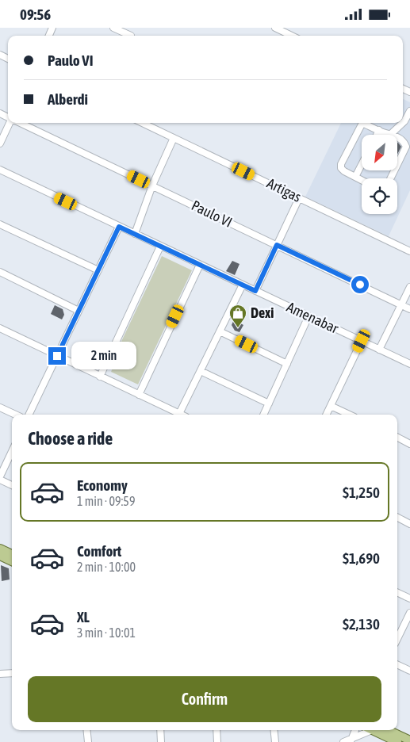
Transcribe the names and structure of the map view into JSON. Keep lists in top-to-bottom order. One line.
{"streets":{"street":["Artigas","Paulo VI","Amenabar"]},"places":{"shop":["Dexi"]},"north":"bottom left","page":{"status":"09:56","banner":["Paulo VI","Alberdi"],"bubble":"2 min","heading":"Choose a ride","list":[{"name":"Economy","note":"1 min · 09:59","value":"$1,250"},{"name":"Comfort","note":"2 min · 10:00","value":"$1,690"},{"name":"XL","note":"3 min · 10:01","value":"$2,130"}],"buttons":"Confirm"}}
